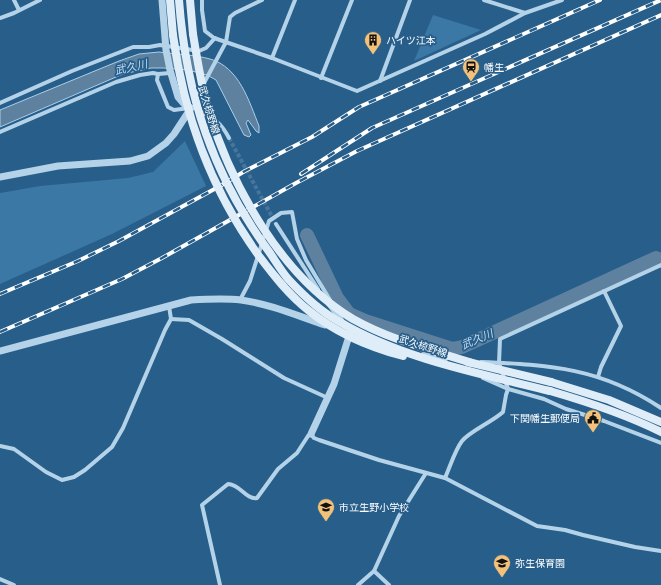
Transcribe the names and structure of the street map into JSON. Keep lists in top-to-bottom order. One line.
{"streets":{"main road":["武久椋野線"]},"water":["武久川"],"places":{"building":["ハイツ江本"],"station":["幡生"],"public building":["下関幡生郵便局"],"school or university":["市立生野小学校","弥生保育園"]}}
